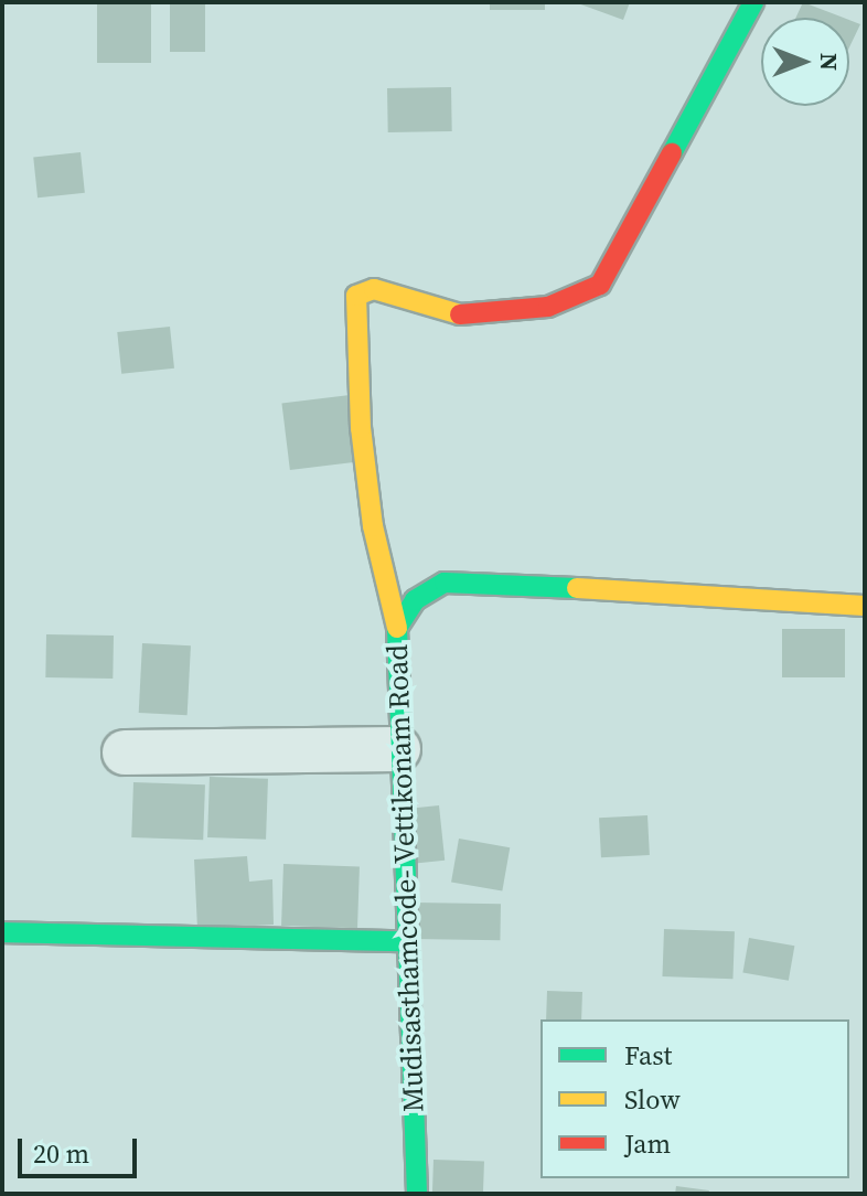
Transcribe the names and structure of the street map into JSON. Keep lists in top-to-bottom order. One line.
{"streets":{"street":["Mudisasthamcode- Vettikonam Road"]},"legend":["Fast","Slow","Jam"],"scale_bar":"20 m","north":"right"}
